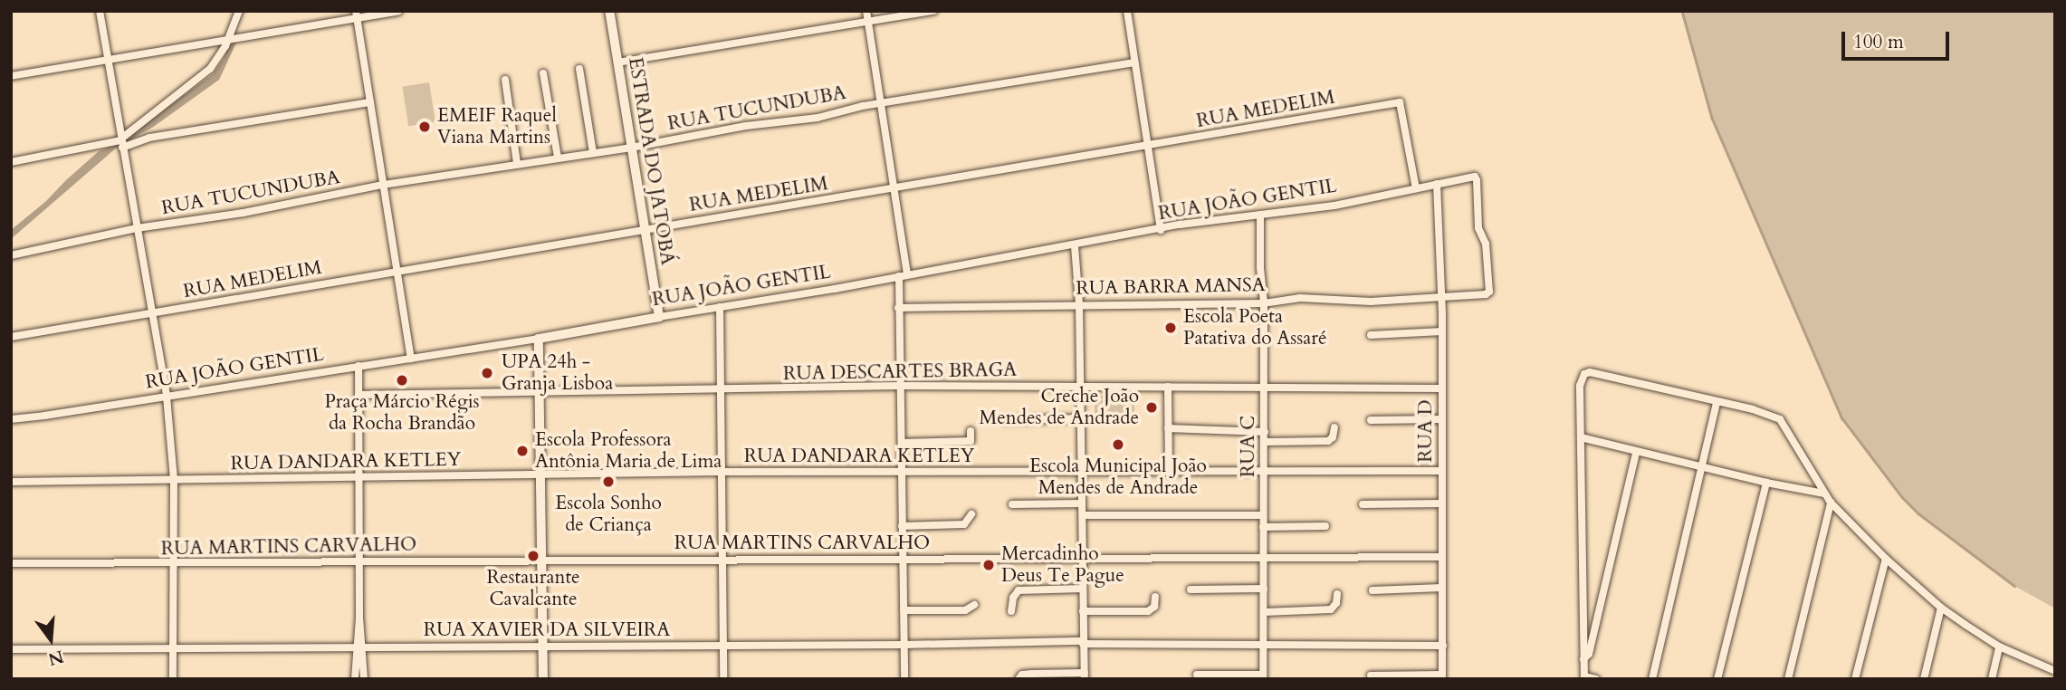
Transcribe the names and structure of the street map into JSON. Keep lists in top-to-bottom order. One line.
{"streets":{"street":["RUA TUCUNDUBA","RUA MEDELIM","ESTRADA DO JATOBÁ","RUA JOÃO GENTIL","RUA BARRA MANSA","RUA DESCARTES BRAGA","RUA D","RUA C","RUA DANDARA KETLEY","RUA MARTINS CARVALHO","RUA XAVIER DA SILVEIRA"]},"crossings":[["RUA TUCUNDUBA","ESTRADA DO JATOBÁ"],["RUA MEDELIM","ESTRADA DO JATOBÁ"],["RUA MEDELIM","RUA JOÃO GENTIL"],["ESTRADA DO JATOBÁ","RUA JOÃO GENTIL"],["RUA JOÃO GENTIL","RUA BARRA MANSA"],["RUA JOÃO GENTIL","RUA D"],["RUA JOÃO GENTIL","RUA C"],["RUA BARRA MANSA","RUA D"],["RUA BARRA MANSA","RUA C"],["RUA DESCARTES BRAGA","RUA D"],["RUA DESCARTES BRAGA","RUA C"],["RUA D","RUA DANDARA KETLEY"],["RUA D","RUA MARTINS CARVALHO"],["RUA D","RUA XAVIER DA SILVEIRA"],["RUA C","RUA DANDARA KETLEY"],["RUA C","RUA MARTINS CARVALHO"],["RUA C","RUA XAVIER DA SILVEIRA"]],"places":["EMEIF Raquel Viana Martins","Escola Poeta Patativa do Assaré","UPA 24h - Granja Lisboa","Praça Márcio Régis da Rocha Brandão","Creche João Mendes de Andrade","Escola Municipal João Mendes de Andrade","Escola Professora Antônia Maria de Lima","Escola Sonho de Criança","Restaurante Cavalcante","Mercadinho Deus Te Pague"],"scale_bar":"100 m","north":"bottom"}
